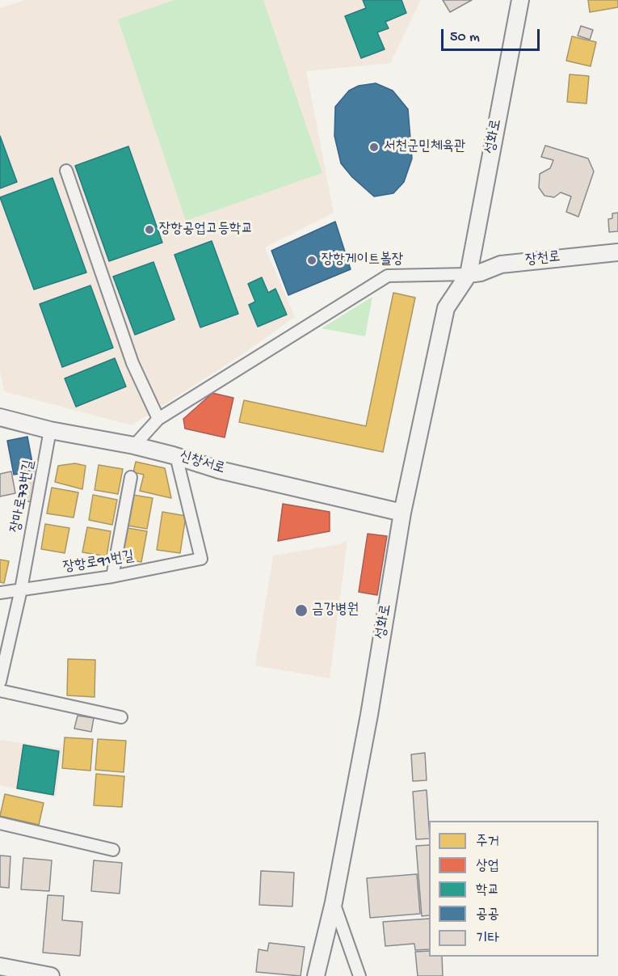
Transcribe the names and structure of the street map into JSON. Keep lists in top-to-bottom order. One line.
{"streets":{"main road":["성화로","장천로","신창서로"],"street":["장마로73번길","장항로91번길"]},"crossings":[["성화로","장천로"],["성화로","신창서로"],["신창서로","장마로73번길"],["신창서로","장항로91번길"],["장마로73번길","장항로91번길"]],"places":["서천군민체육관","장항공업고등학교","장항게이트볼장","금강병원"],"legend":["주거","상업","학교","공공","기타"],"scale_bar":"50 m"}
